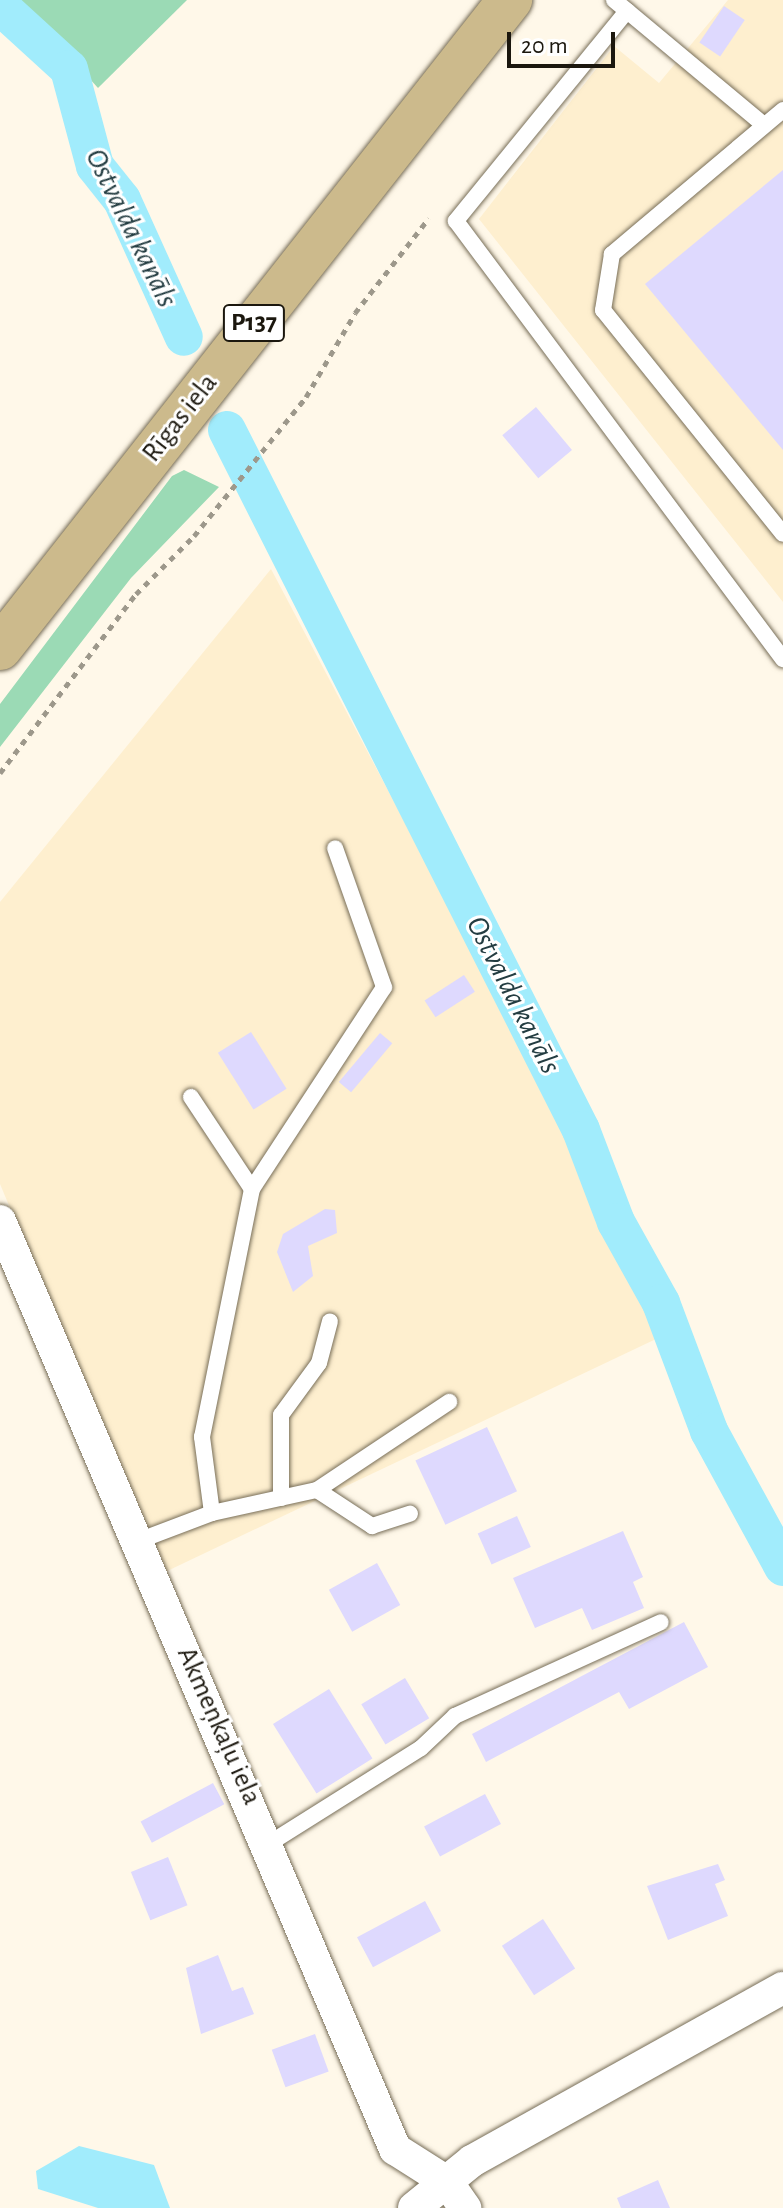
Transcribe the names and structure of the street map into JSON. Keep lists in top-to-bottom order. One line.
{"streets":{"main road":["P137","Rīgas iela"],"street":["Akmeņkaļu iela"]},"water":["Ostvalda kanāls"],"scale_bar":"20 m"}
